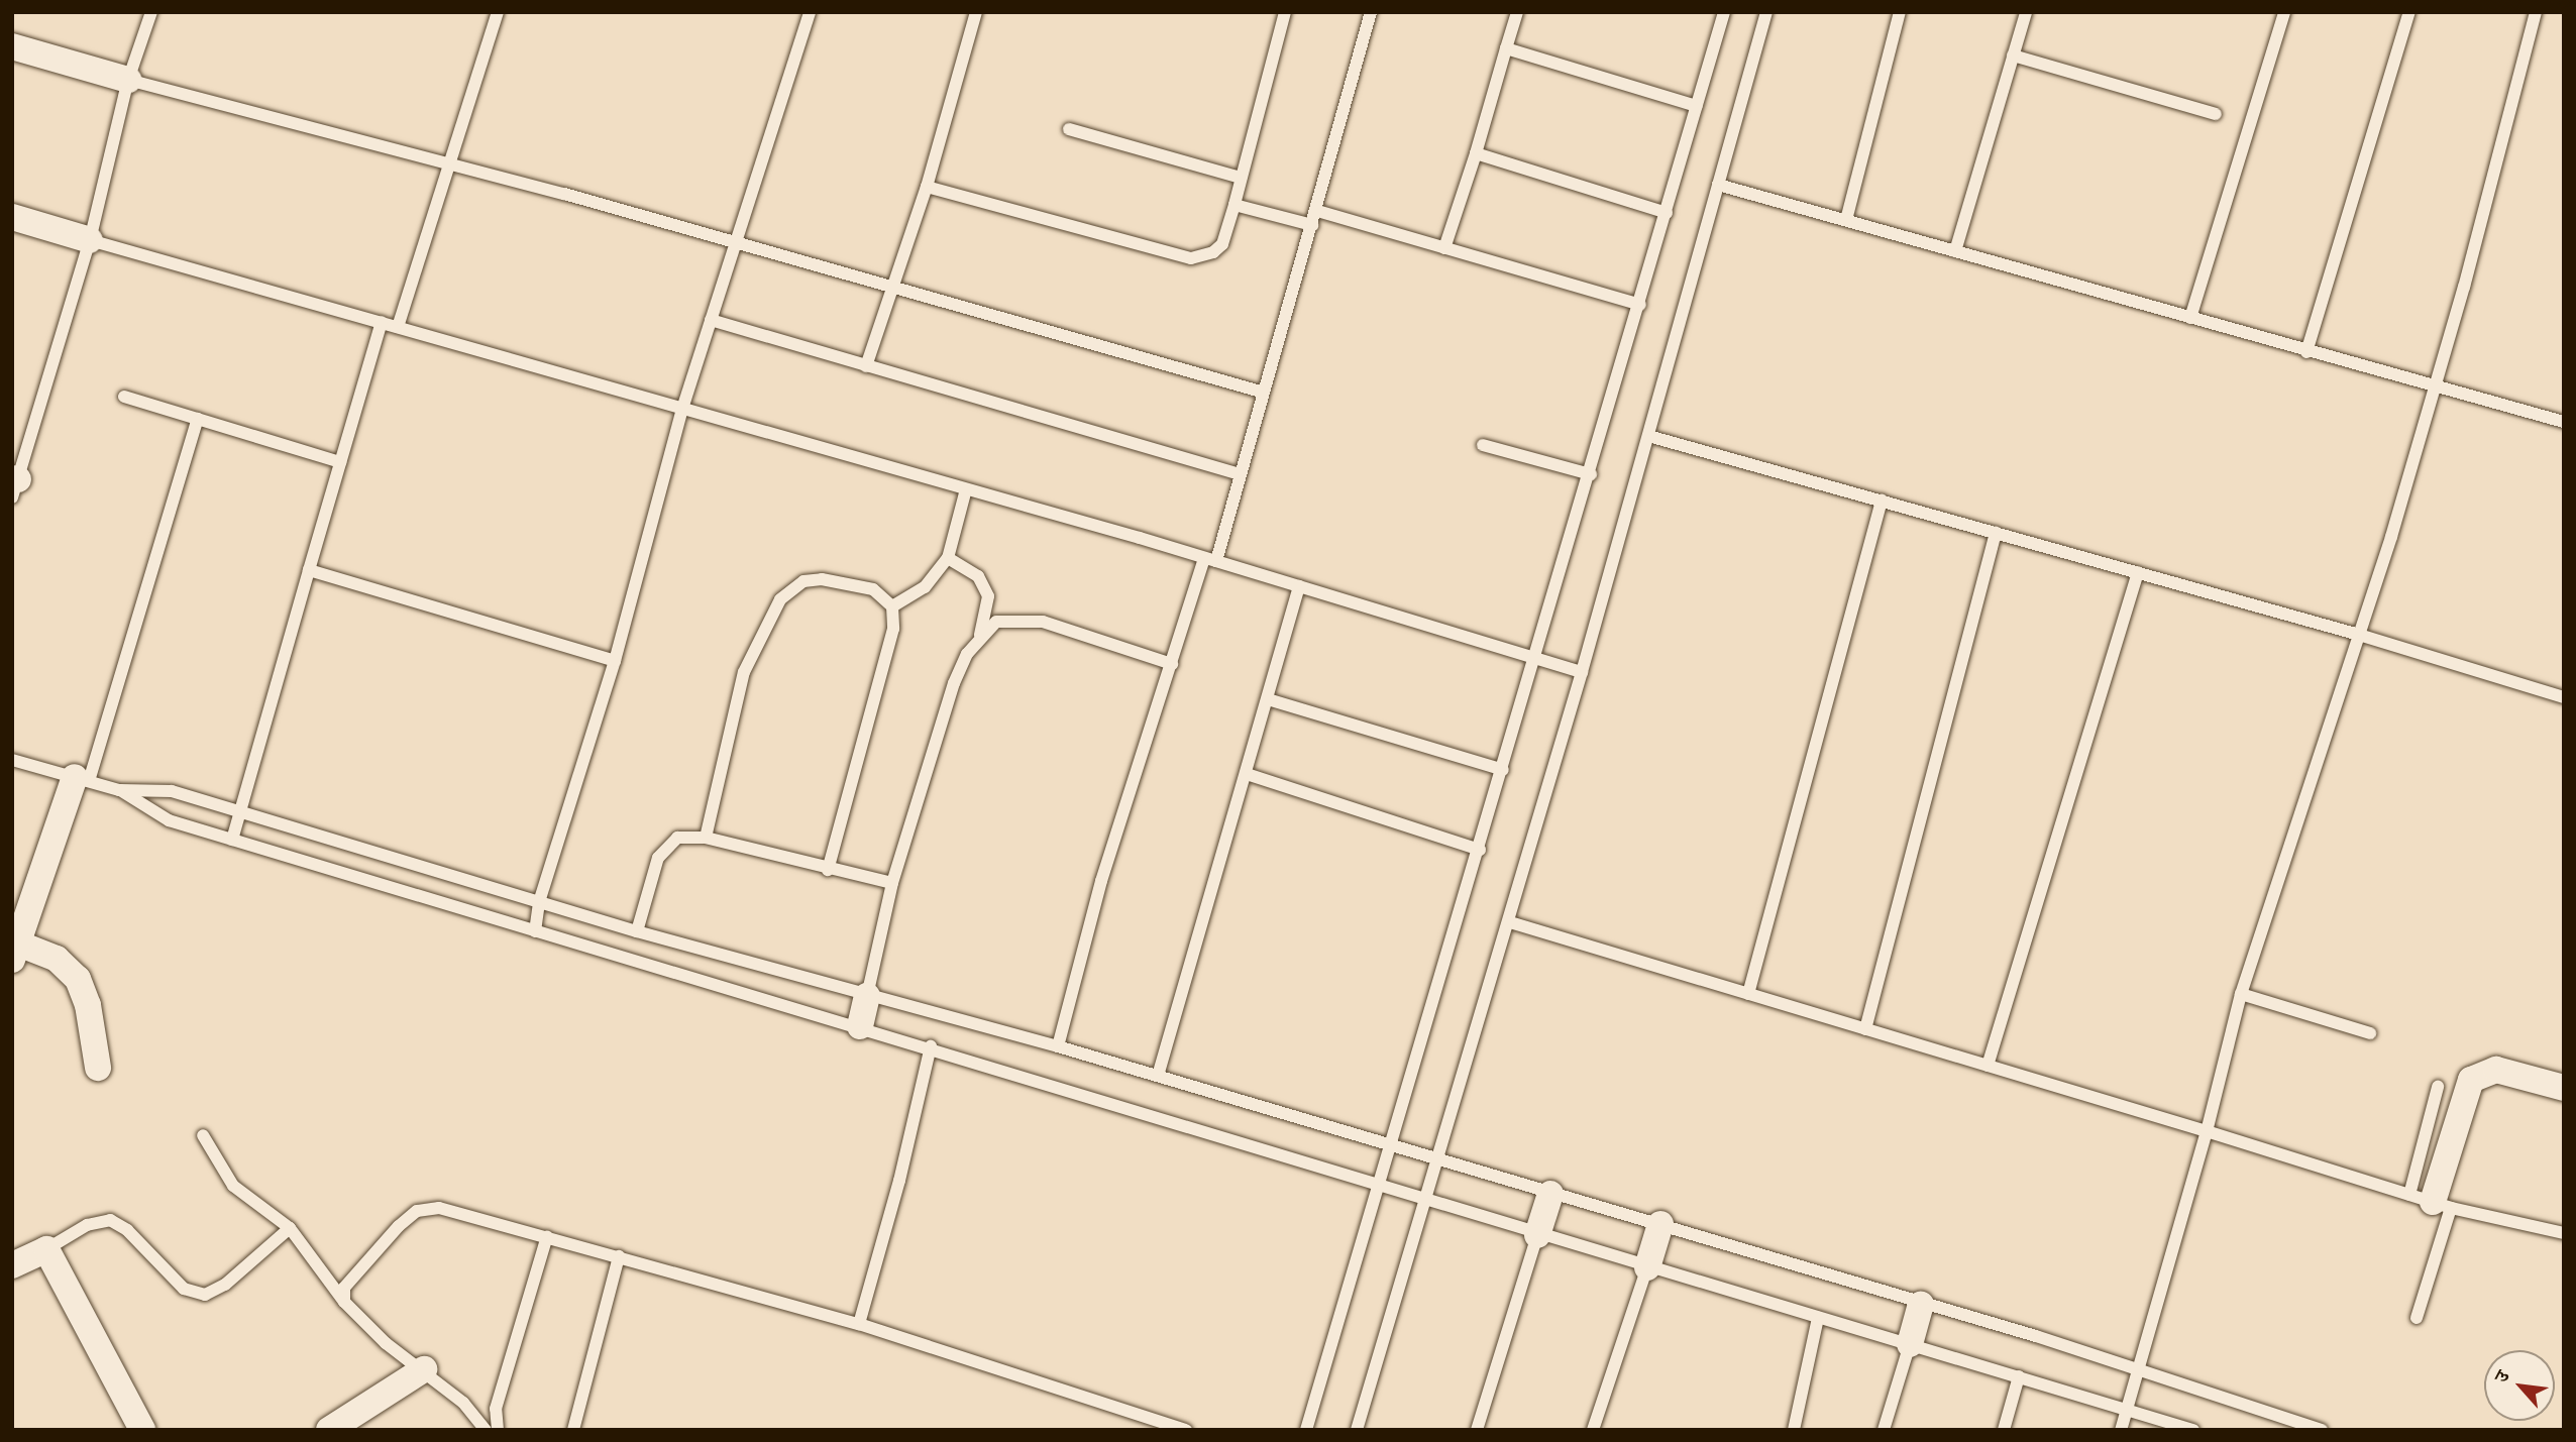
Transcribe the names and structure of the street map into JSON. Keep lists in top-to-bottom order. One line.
{"north":"top left"}
